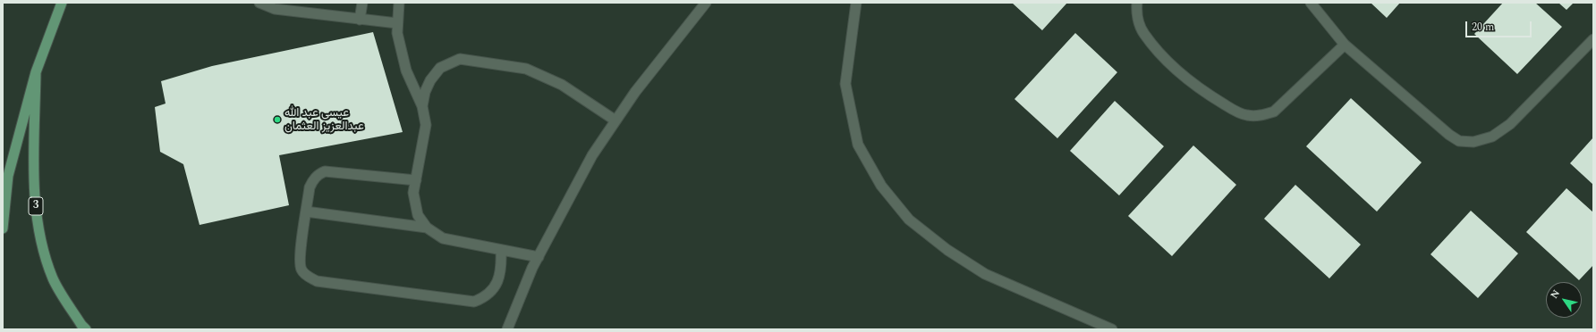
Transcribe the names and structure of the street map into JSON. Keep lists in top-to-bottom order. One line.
{"streets":{"main road":["3"]},"places":["عيسى عبد الله عبدالعزيز العثمان"],"scale_bar":"20 m","north":"top left"}
